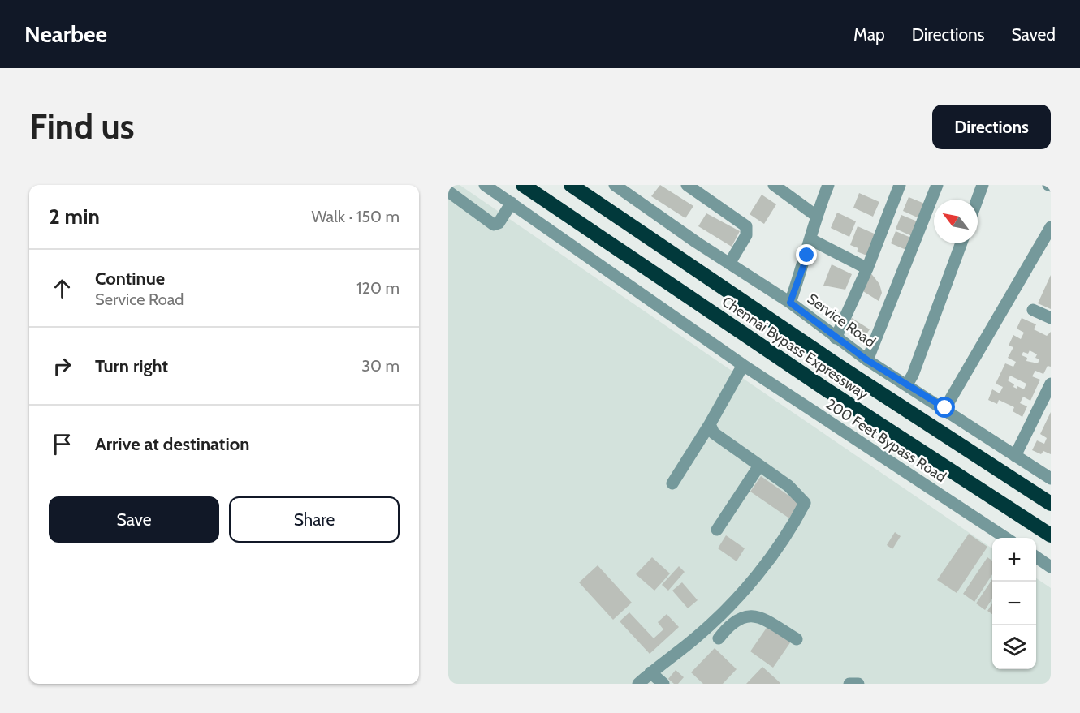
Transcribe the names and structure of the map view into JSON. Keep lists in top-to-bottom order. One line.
{"streets":{"highway":["Chennai Bypass Expressway"],"street":["Service Road","200 Feet Bypass Road"]},"north":"top left","page":{"header":"Nearbee","nav":["Map","Directions","Saved"],"buttons":["Directions",["Save","Share"]],"title":"Find us","heading":["2 min","Walk · 150 m"],"list":[["Continue","Service Road","120 m"],["Turn right","30 m"],"Arrive at destination"],"map_buttons":["+","−"]}}
